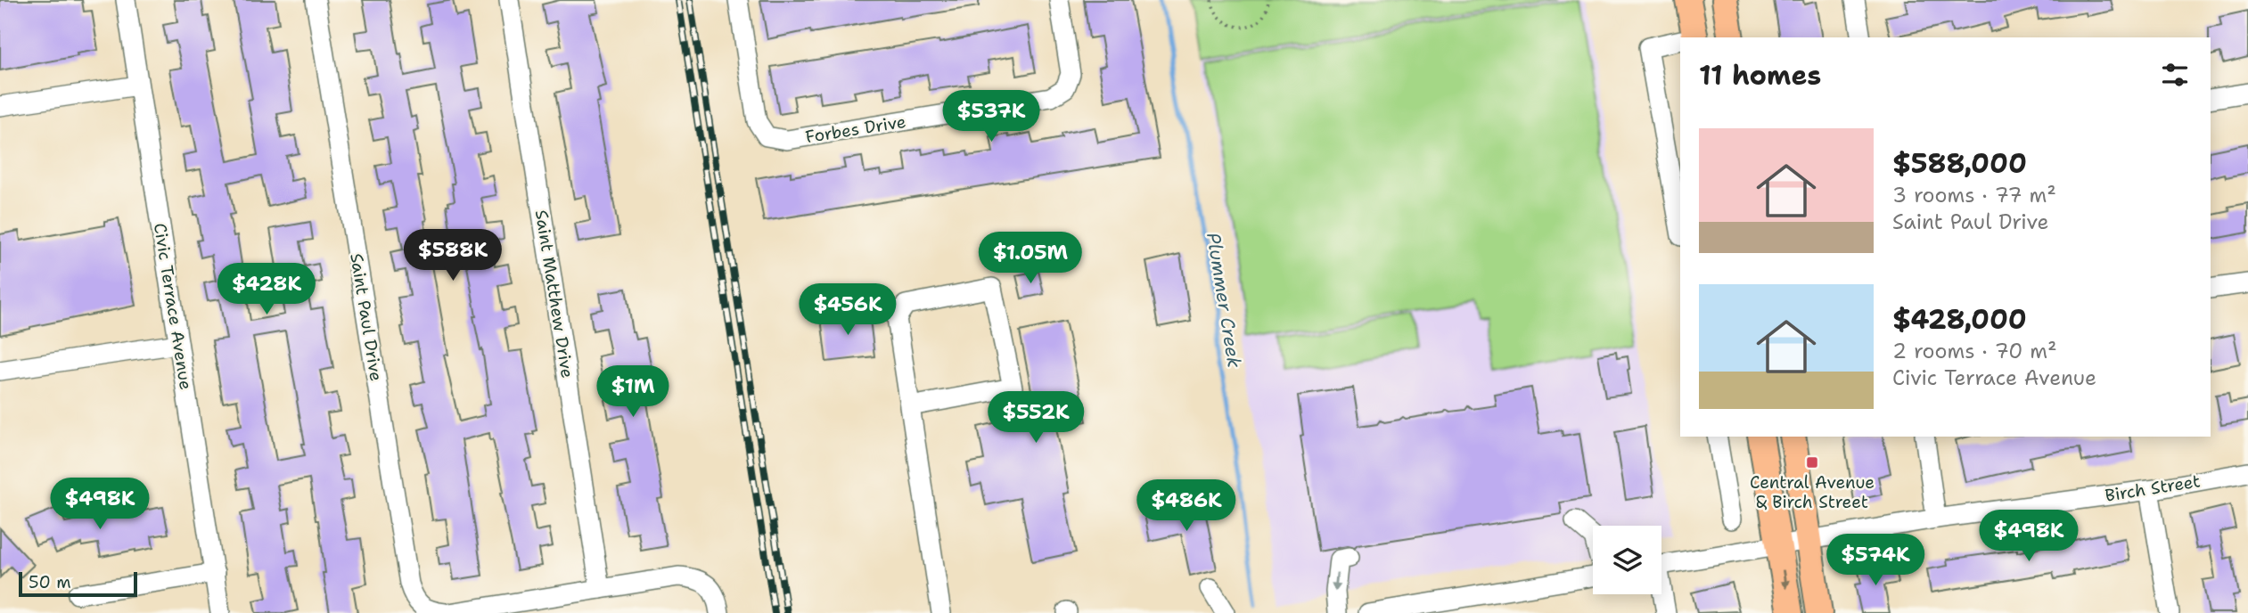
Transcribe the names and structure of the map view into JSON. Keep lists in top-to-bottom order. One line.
{"streets":{"street":["Forbes Drive","Saint Matthew Drive","Civic Terrace Avenue","Saint Paul Drive","Birch Street"]},"water":["Plummer Creek"],"places":{"transit":["Central Avenue & Birch Street"]},"scale_bar":"50 m","page":{"heading":"11 homes","price":["$537K","$588K","$1.05M","$428K","$456K","$1M","$552K","$498K","$486K","$498K","$574K"],"list":[{"name":"$588,000","note":"3 rooms · 77 m² · Saint Paul Drive"},{"name":"$428,000","note":"2 rooms · 70 m² · Civic Terrace Avenue"}],"scale":"50 m"}}
